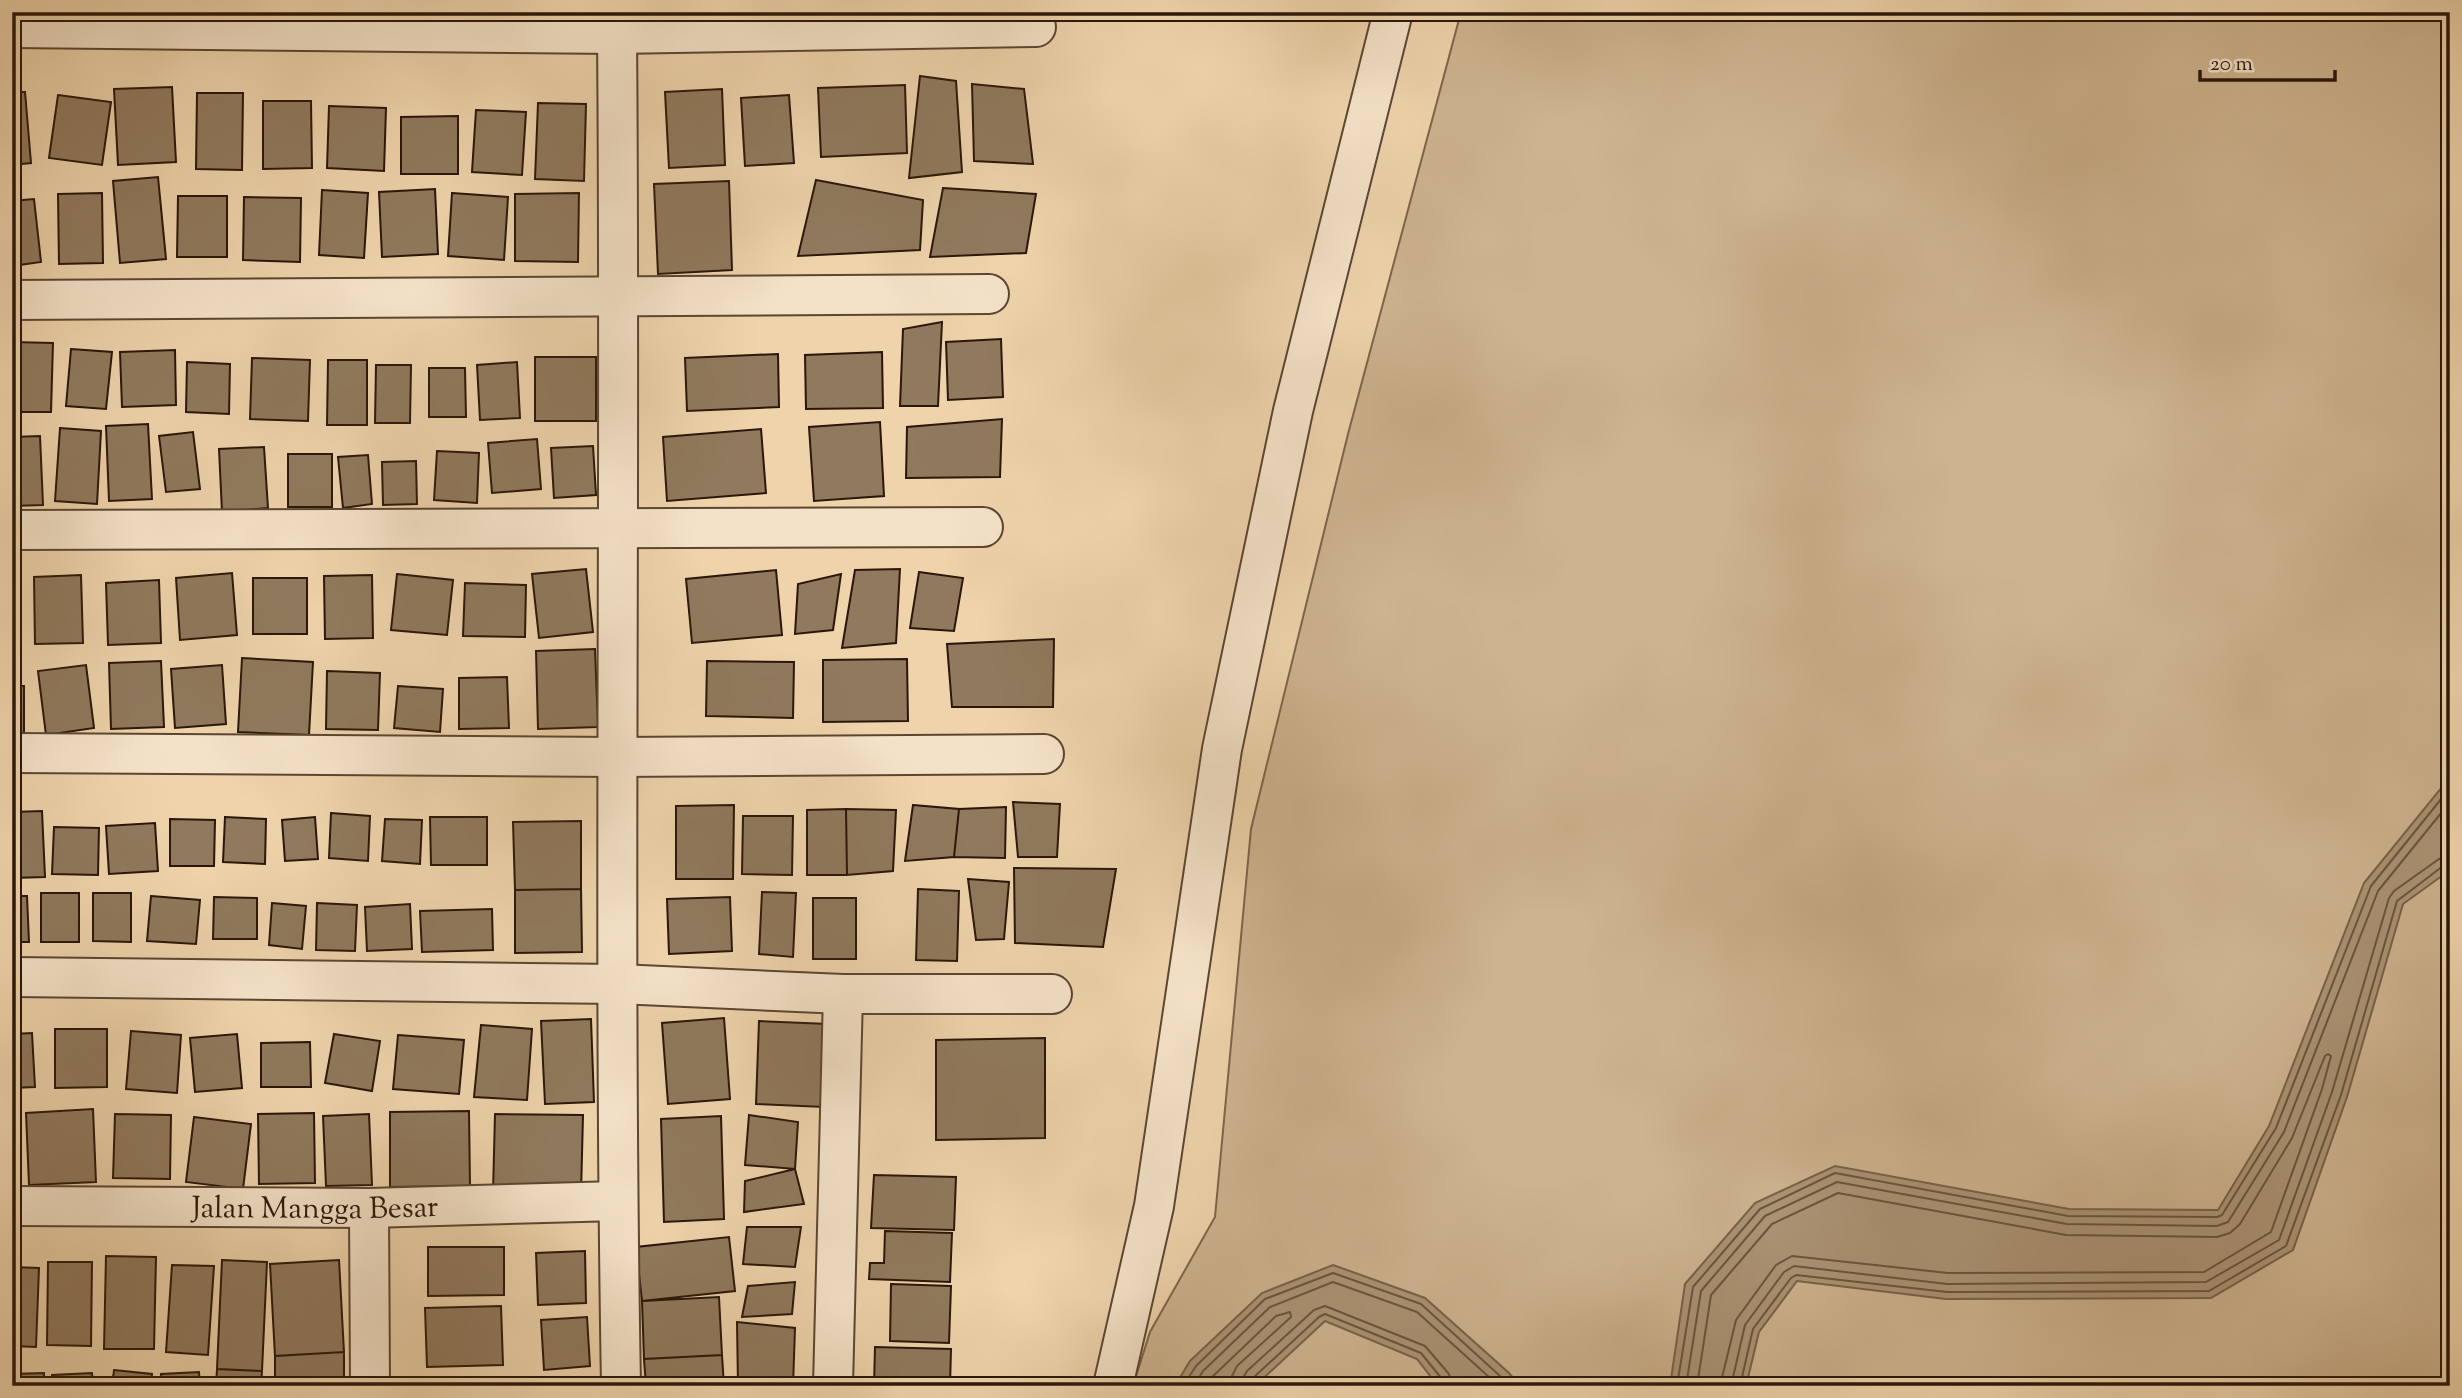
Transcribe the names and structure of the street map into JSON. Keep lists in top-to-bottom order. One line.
{"streets":{"street":["Jalan Mangga Besar"]},"scale_bar":"20 m"}
